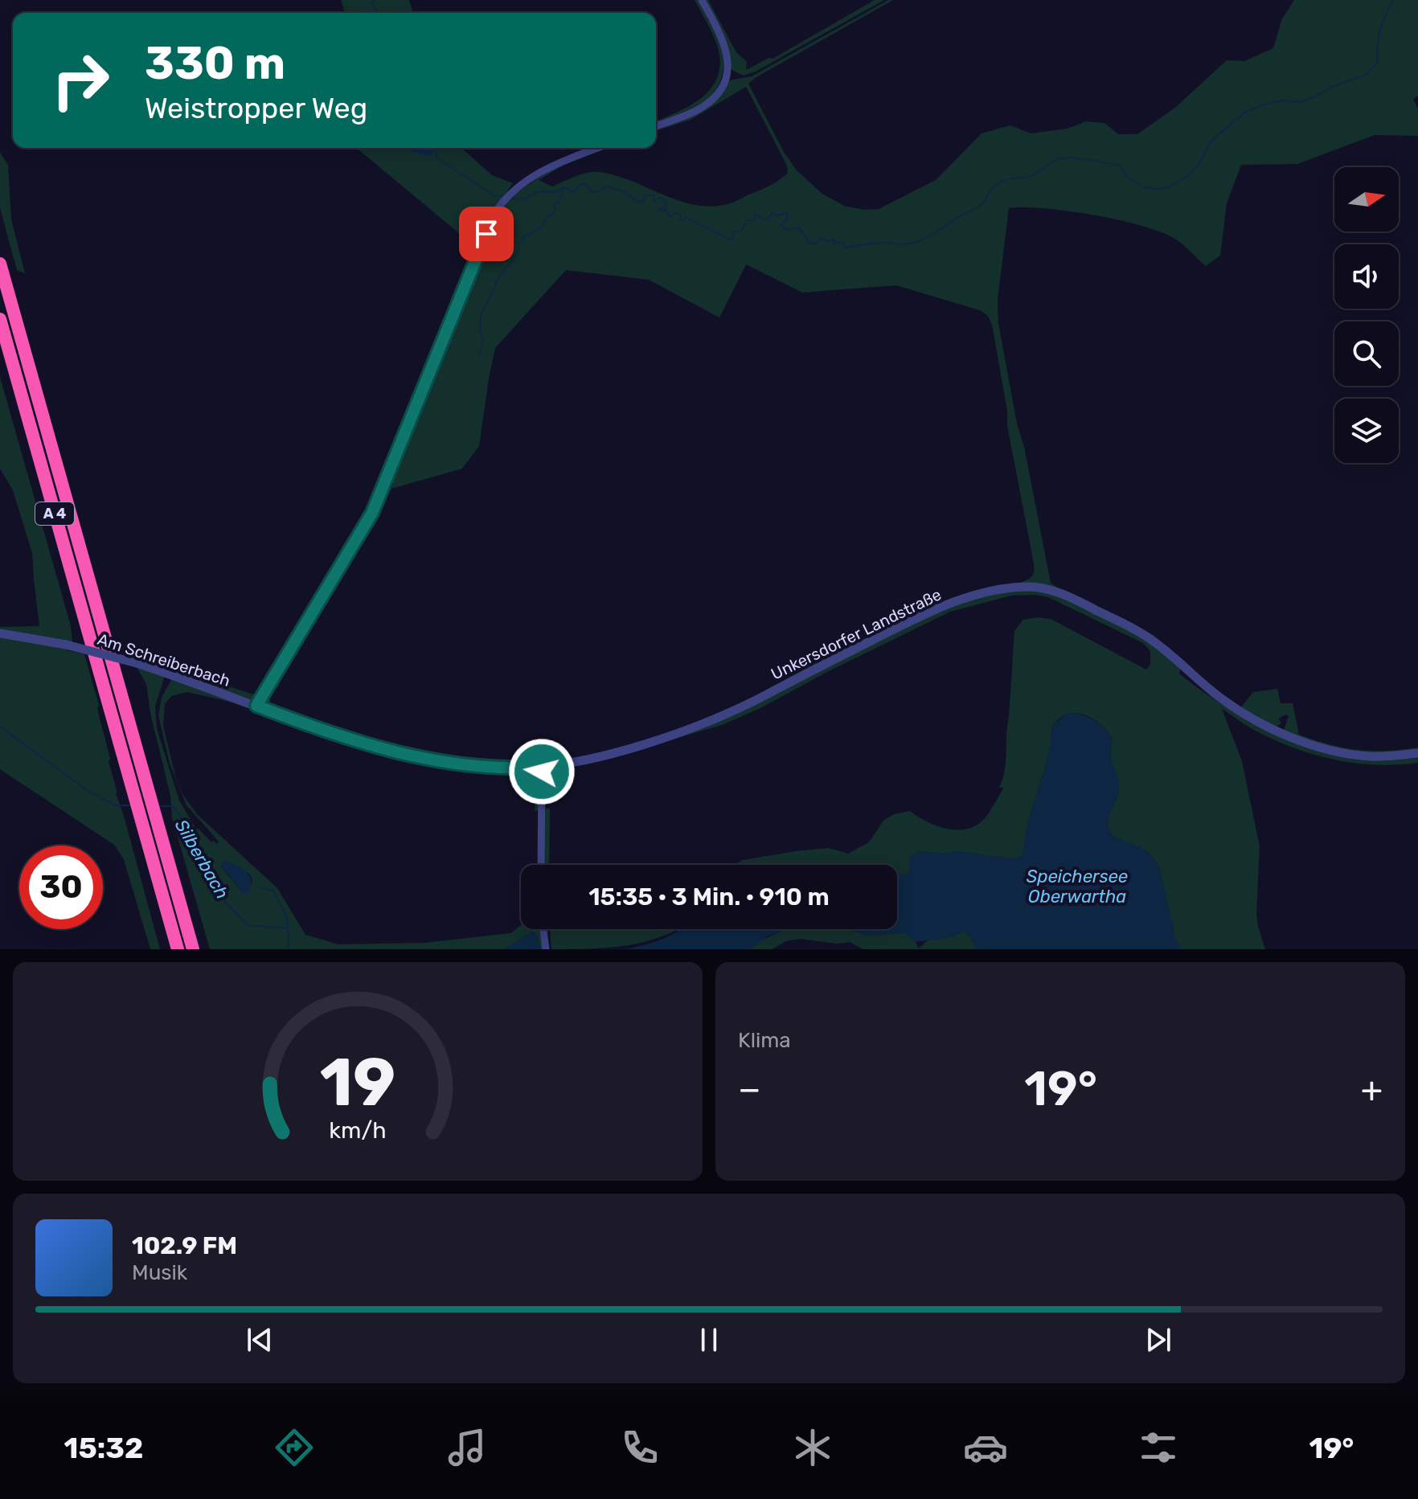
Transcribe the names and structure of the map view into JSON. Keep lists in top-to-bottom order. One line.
{"streets":{"highway":["A 4"],"street":["Unkersdorfer Landstraße","Am Schreiberbach"]},"crossings":[["Unkersdorfer Landstraße","Am Schreiberbach"]],"water":["Silberbach","Speichersee Oberwartha"],"north":"right","page":{"turn":["330 m","Weistropper Weg"],"limit":"30","trip":"15:35 · 3 Min. · 910 m","tile":"Klima","heat":["−","19°","+"],"song":["102.9 FM","Musik"],"tabs":["15:32","19°"],"gauge":["19","km/h"]}}
